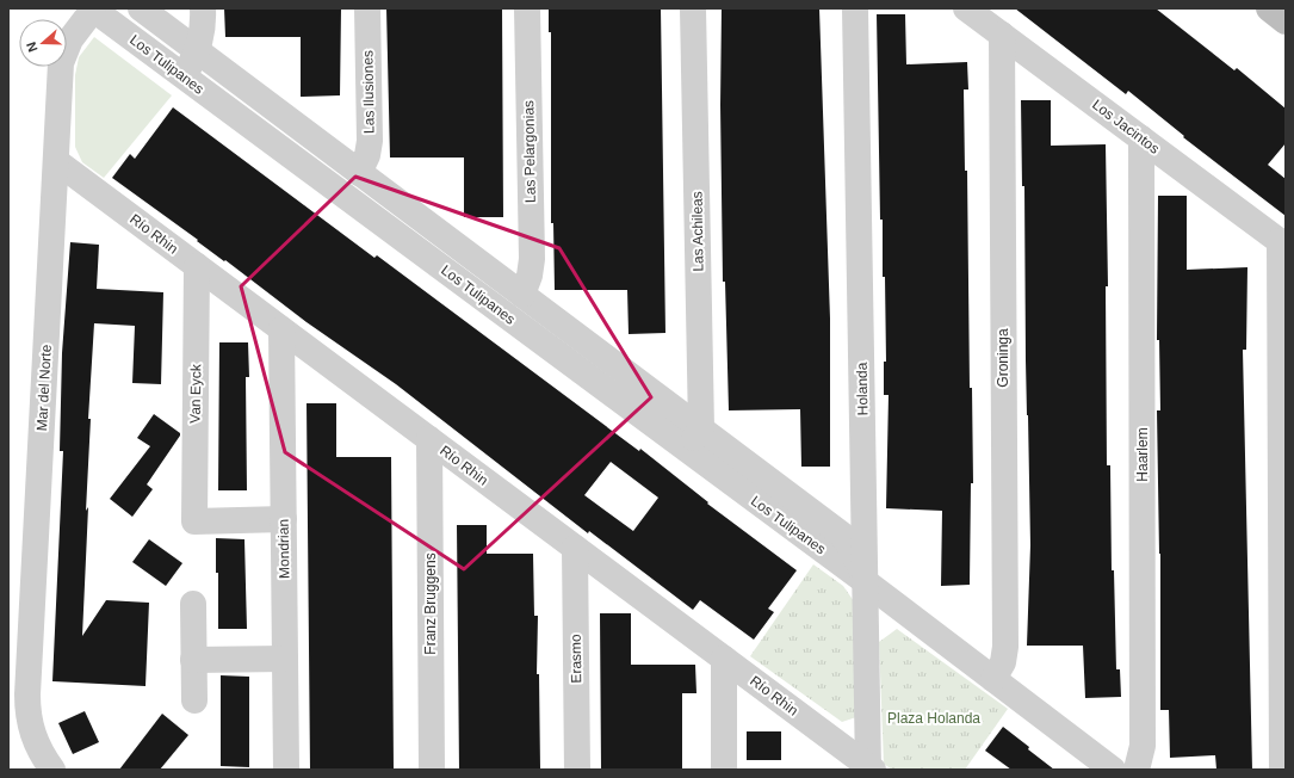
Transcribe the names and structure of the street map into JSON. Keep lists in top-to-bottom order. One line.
{"streets":{"street":["Los Tulipanes","Las Ilusiones","Los Jacintos","Las Pelargonias","Las Achileas","Río Rhin","Groninga","Mar del Norte","Holanda","Van Eyck","Haarlem","Mondrian","Franz Bruggens","Erasmo"]},"crossings":[["Los Tulipanes","Las Ilusiones"],["Los Tulipanes","Las Pelargonias"],["Los Tulipanes","Las Achileas"],["Los Tulipanes","Mar del Norte"],["Los Tulipanes","Holanda"],["Los Jacintos","Groninga"],["Los Jacintos","Haarlem"],["Río Rhin","Mar del Norte"],["Río Rhin","Holanda"],["Río Rhin","Van Eyck"],["Río Rhin","Mondrian"],["Río Rhin","Franz Bruggens"],["Río Rhin","Erasmo"],["Van Eyck","Mondrian"]],"parks":["Plaza Holanda"],"north":"left"}
